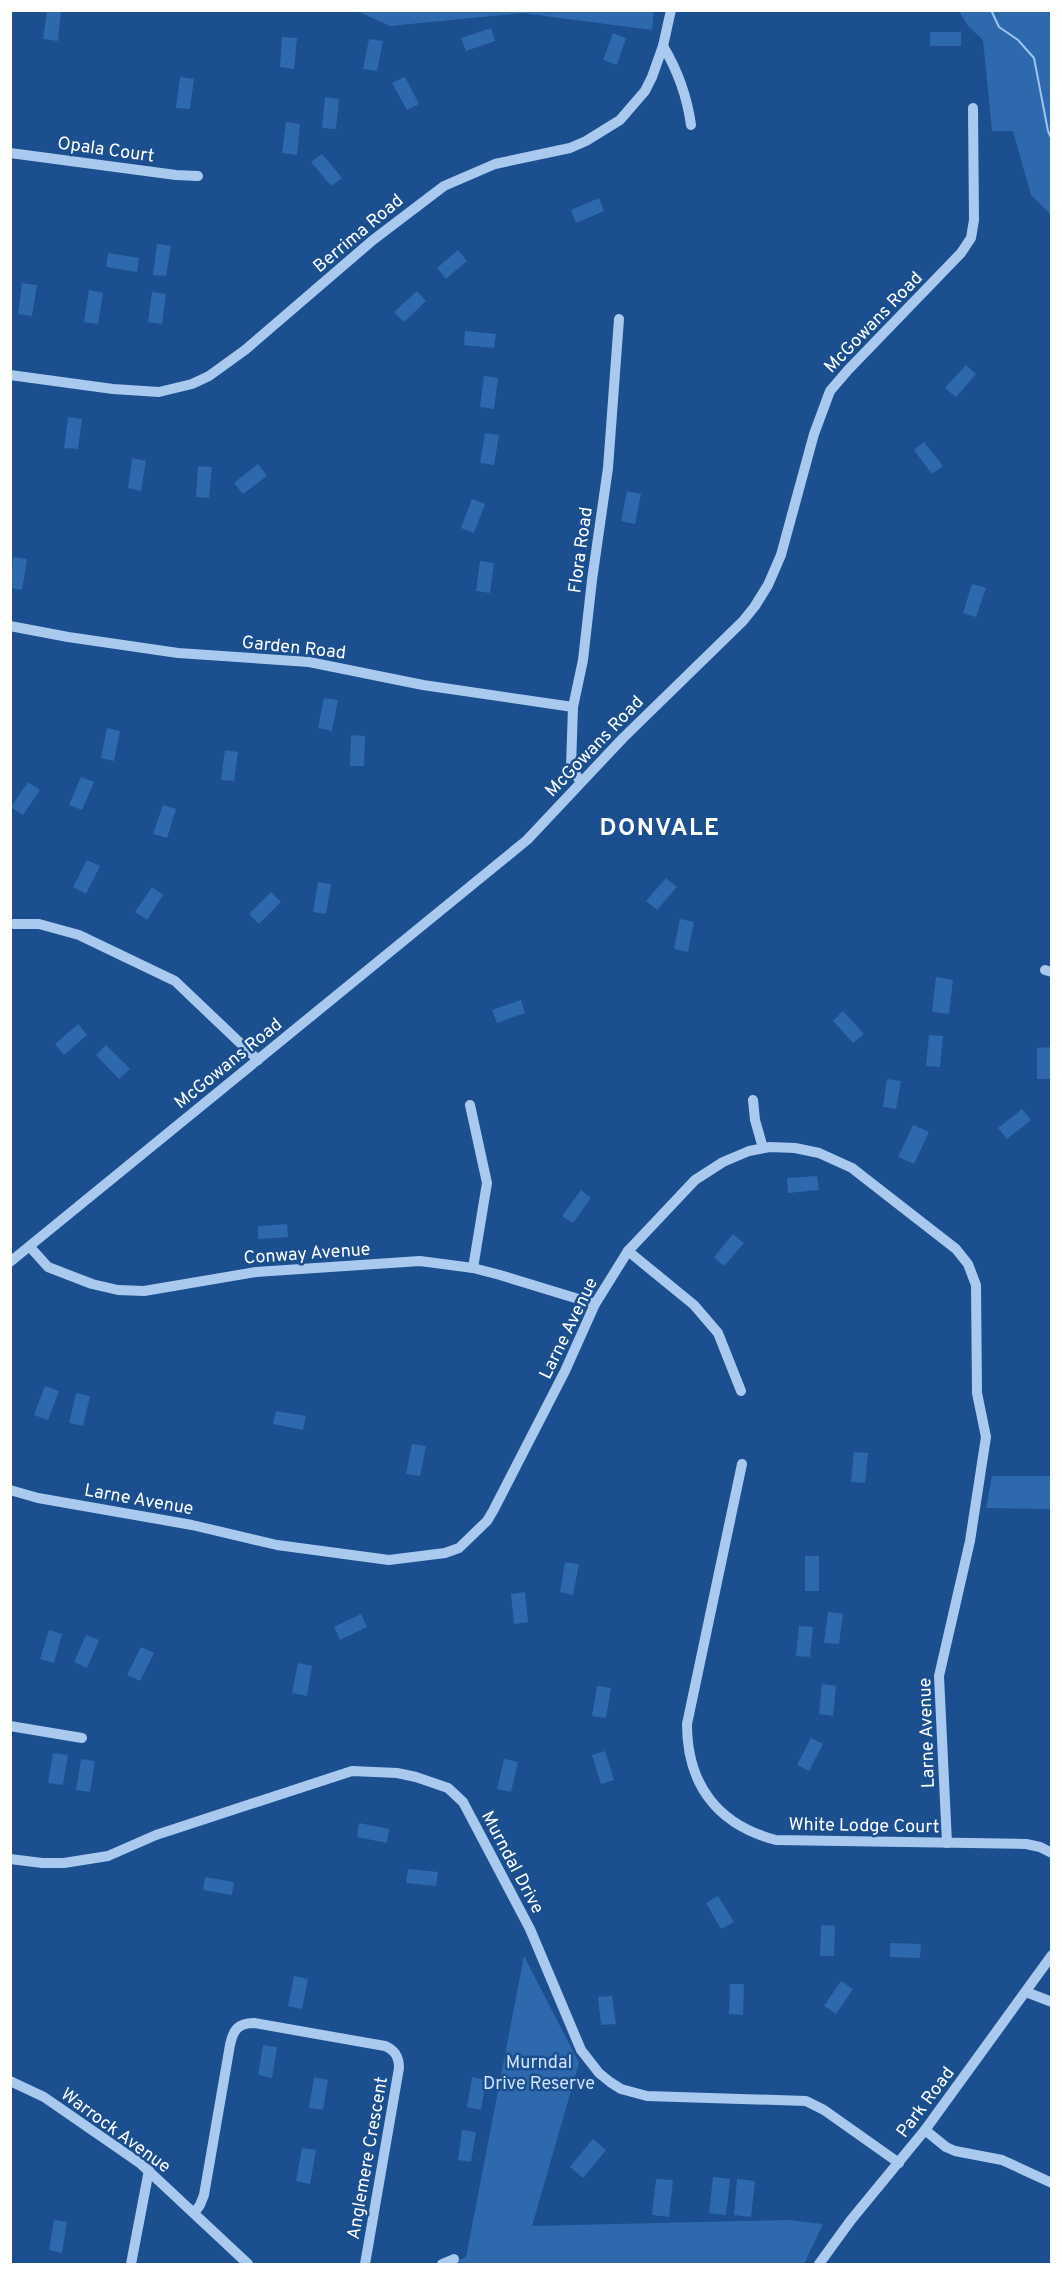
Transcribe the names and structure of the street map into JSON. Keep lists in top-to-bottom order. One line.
{"streets":{"street":["Opala Court","Berrima Road","McGowans Road","Flora Road","Garden Road","Conway Avenue","Larne Avenue","White Lodge Court","Murndal Drive","Park Road","Warrock Avenue","Anglemere Crescent"]},"crossings":[["McGowans Road","Flora Road"],["McGowans Road","Conway Avenue"],["Flora Road","Garden Road"],["Conway Avenue","Larne Avenue"],["Larne Avenue","White Lodge Court"],["Murndal Drive","Park Road"],["Warrock Avenue","Anglemere Crescent"]],"districts":["DONVALE"],"parks":["Murndal Drive Reserve"]}
